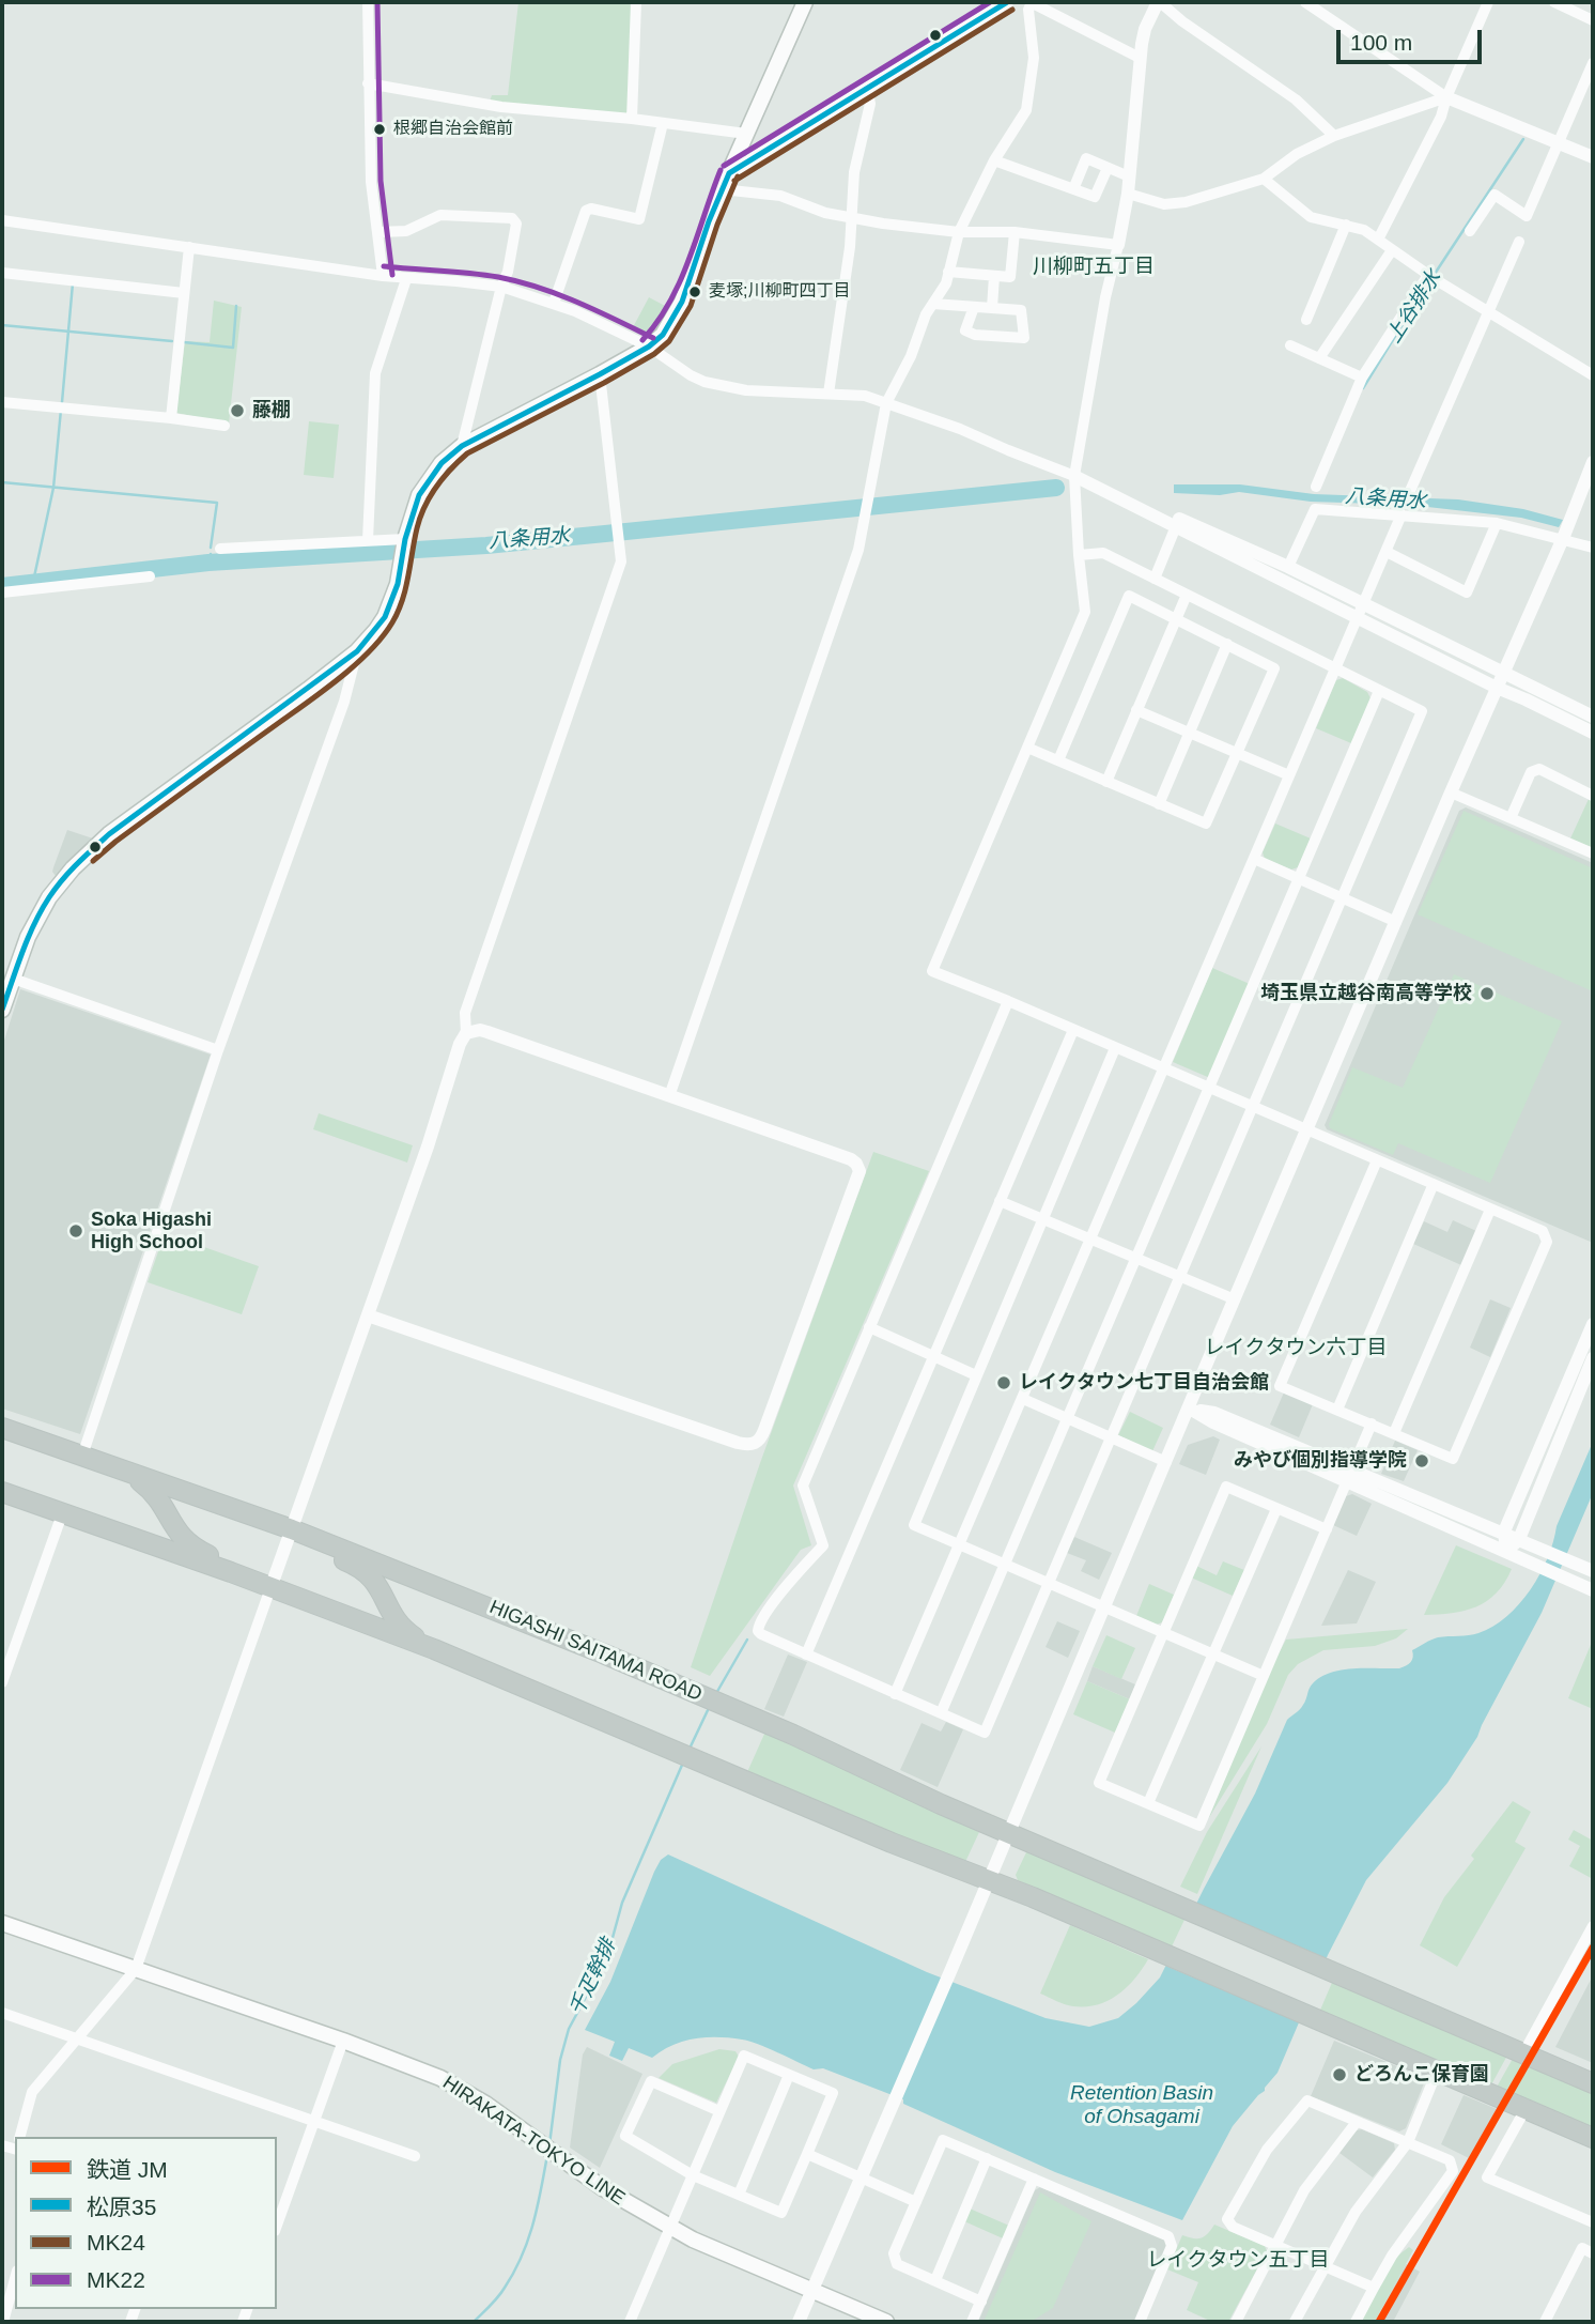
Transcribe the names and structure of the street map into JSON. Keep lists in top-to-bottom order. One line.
{"streets":{"highway":["HIGASHI SAITAMA ROAD"],"main road":["HIRAKATA-TOKYO LINE"]},"districts":["川柳町五丁目","レイクタウン六丁目","レイクタウン五丁目"],"water":["上谷排水","八条用水","千疋幹排","Retention Basin of Ohsagami"],"places":["根郷自治会館前","麦塚;川柳町四丁目","藤棚","埼玉県立越谷南高等学校","Soka Higashi High School","レイクタウン七丁目自治会館","みやび個別指導学院","どろんこ保育園"],"lines":["transit line 松原35","transit line MK22","transit line MK24","rail line JM"],"legend":["鉄道 JM","松原35","MK24","MK22"],"scale_bar":"100 m"}
